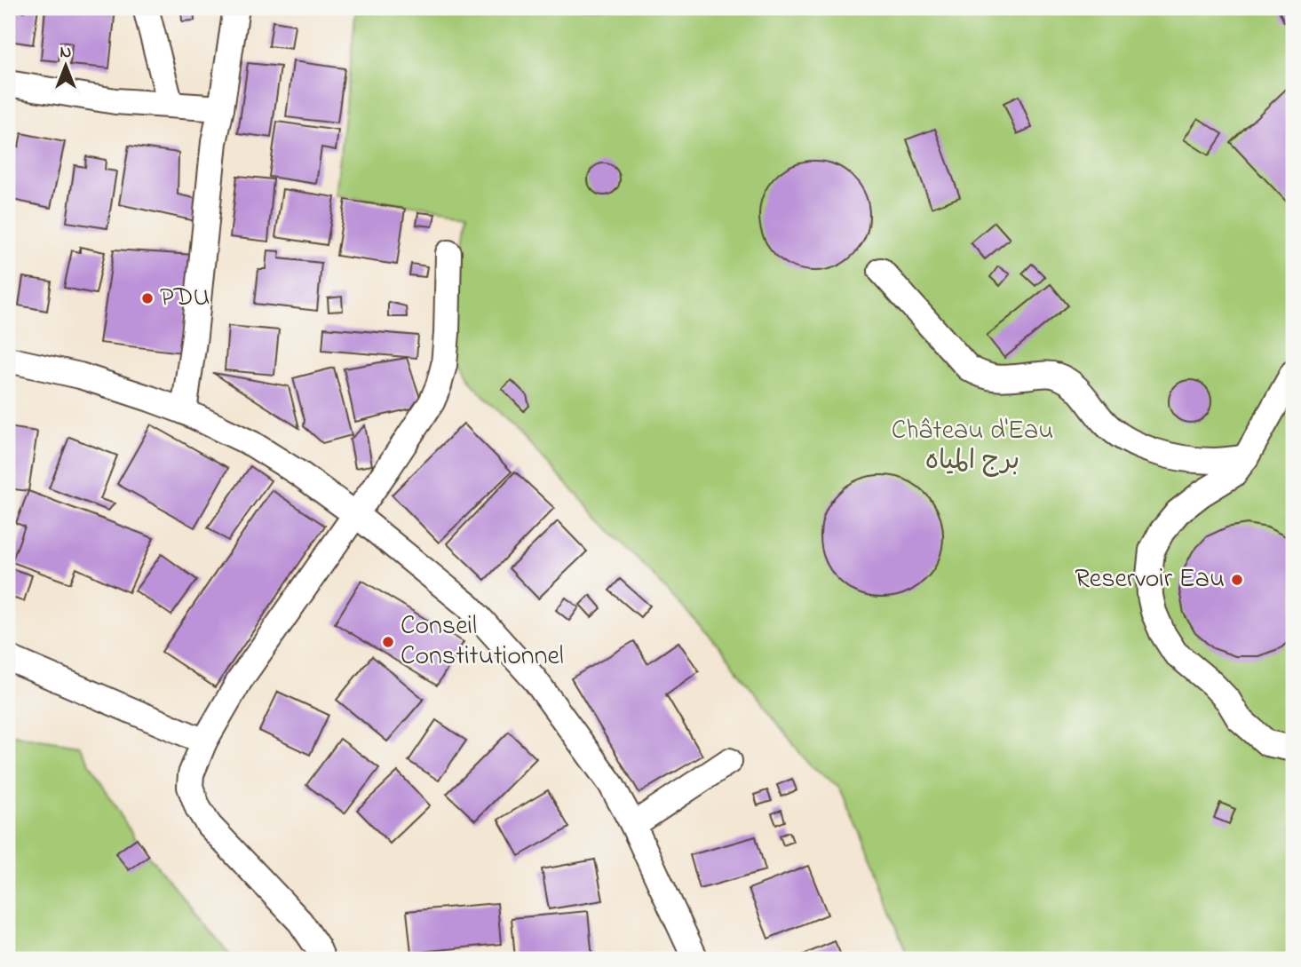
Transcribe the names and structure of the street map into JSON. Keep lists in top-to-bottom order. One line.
{"parks":["Château d'Eau برج المياه"],"places":["PDU","Reservoir Eau","Conseil Constitutionnel"],"north":"top"}
